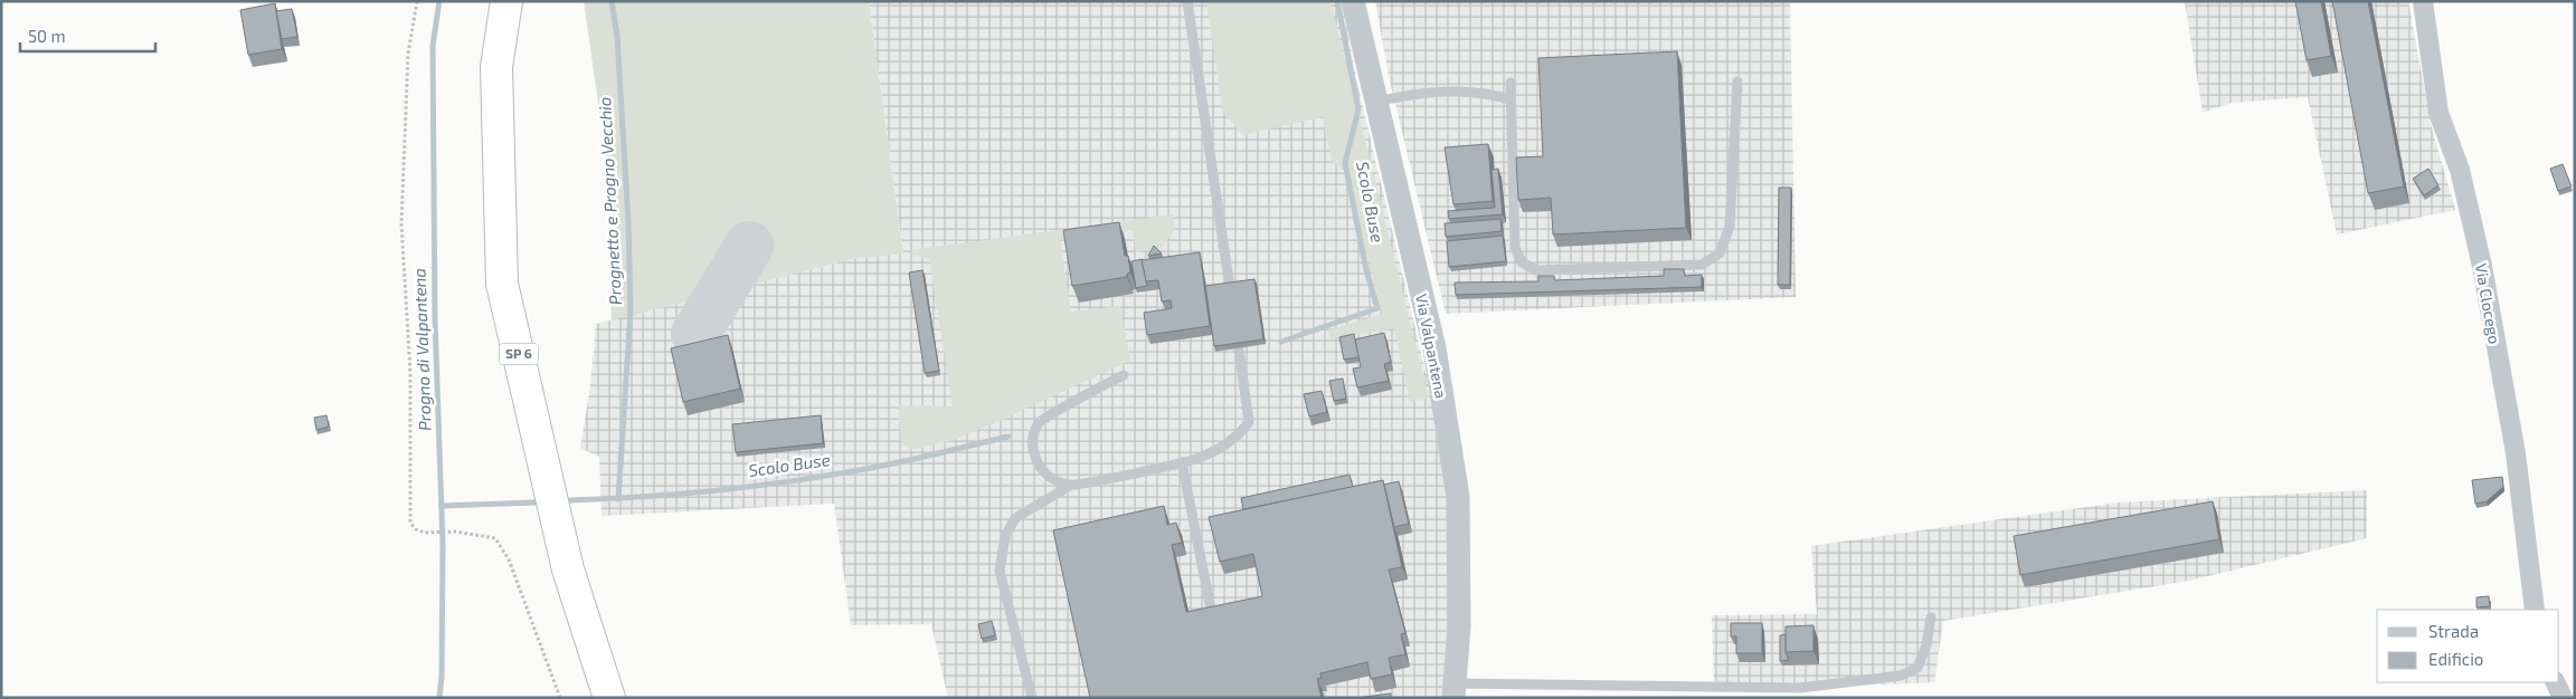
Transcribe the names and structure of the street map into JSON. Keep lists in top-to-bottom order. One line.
{"streets":{"highway":["SP 6"],"street":["Via Clocego","Via Valpantena"]},"water":["Prognetto e Progno Vecchio","Scolo Buse","Progno di Valpantena"],"legend":["Strada","Edificio"],"scale_bar":"50 m"}
